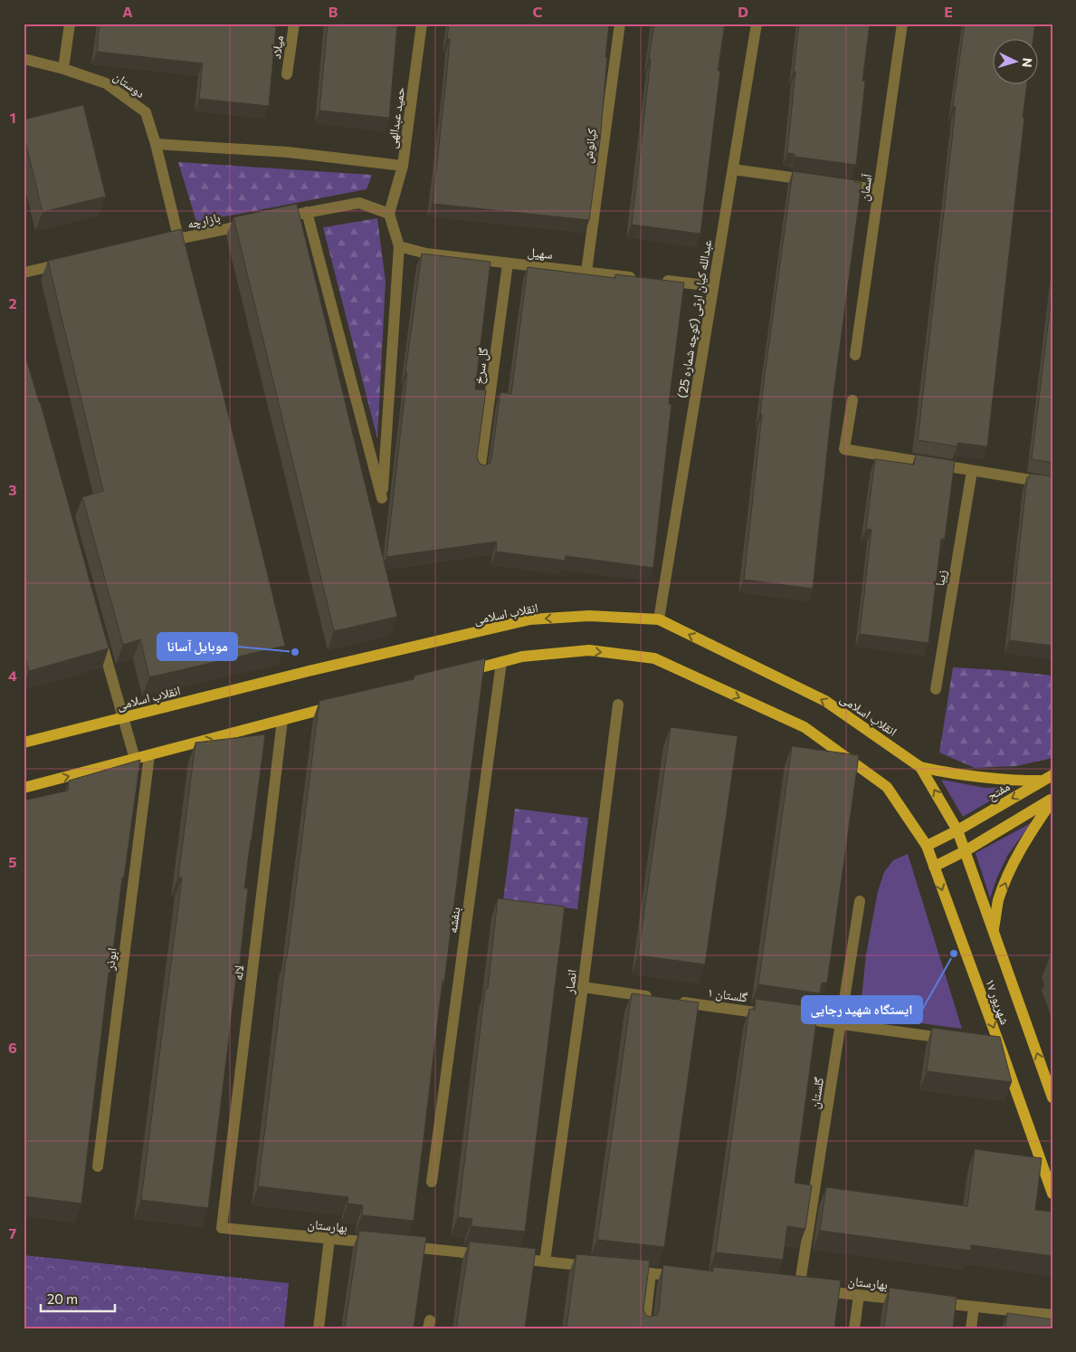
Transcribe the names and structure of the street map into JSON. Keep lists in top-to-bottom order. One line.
{"streets":{"main road":["انقلاب اسلامی","مفتح","۱۷ شهریور"],"street":["میلاد","دوستان","حمید عبدالهی","کیانوش","آسمان","بازارچه","سهیل","عبدالله کیان ارثی (کوچه شماره 25)","گل سرخ","زیبا","بنفشه","ابوذر","لاله","انصار","گلستان ۱","گلستان","بهارستان"]},"crossings":[["دوستان","بازارچه"],["کیانوش","سهیل"],["سهیل","گل سرخ"],["عبدالله کیان ارثی (کوچه شماره 25)","انقلاب اسلامی"],["انقلاب اسلامی","مفتح"],["انقلاب اسلامی","۱۷ شهریور"],["مفتح","۱۷ شهریور"],["لاله","بهارستان"],["گلستان","بهارستان"]],"places":["موبایل آسانا","ایستگاه شهید رجایی"],"scale_bar":"20 m","north":"right","grid":{"columns":["A","B","C","D","E"],"rows":["1","2","3","4","5","6","7"]}}
